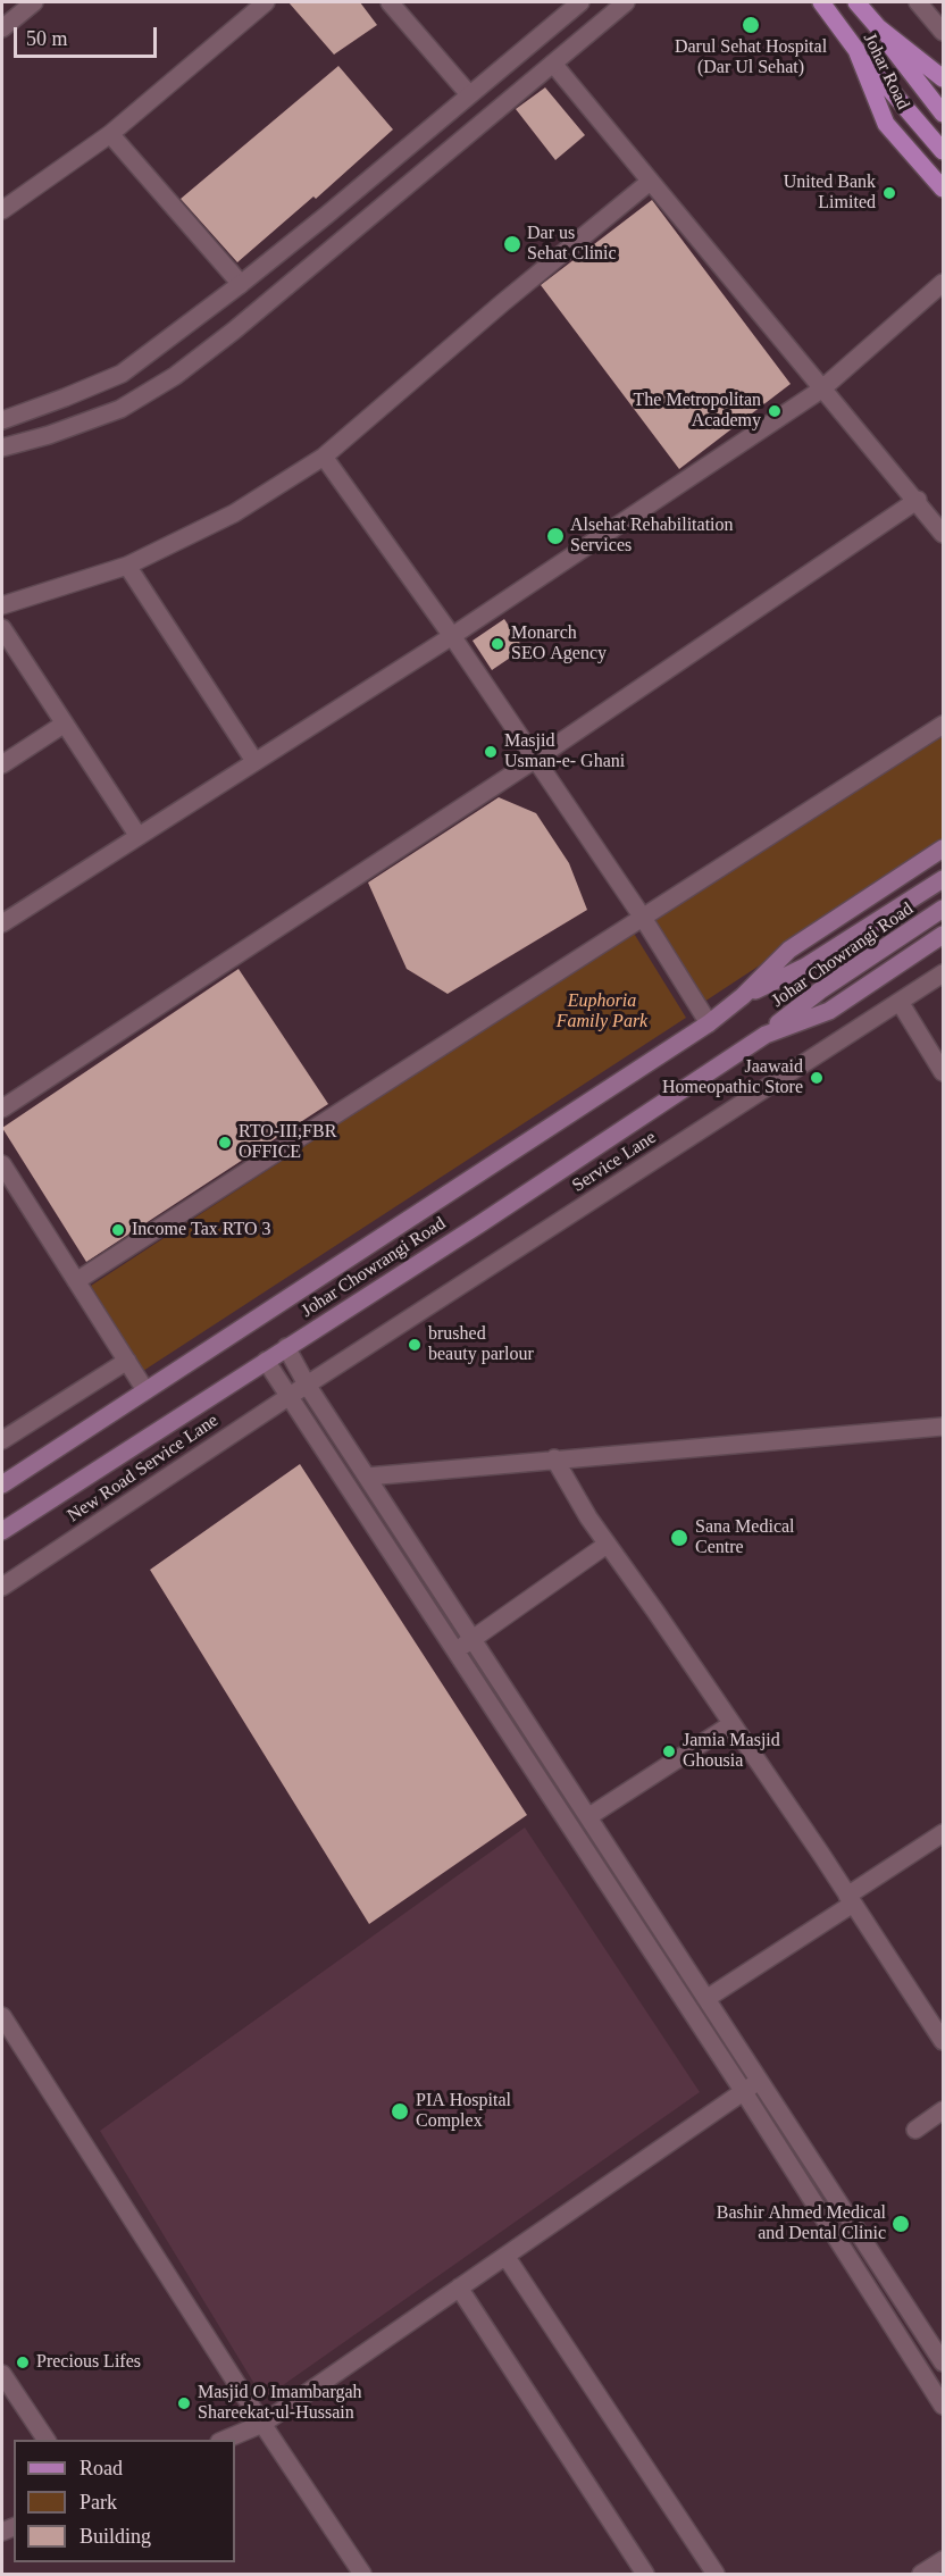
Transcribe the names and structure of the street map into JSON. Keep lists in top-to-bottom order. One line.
{"streets":{"main road":["Johar Road","Johar Chowrangi Road"],"street":["Service Lane","New Road Service Lane"]},"crossings":[["Service Lane","New Road Service Lane"]],"parks":["Euphoria Family Park"],"places":["Darul Sehat Hospital (Dar Ul Sehat)","United Bank Limited","Dar us Sehat Clinic","The Metropolitan Academy","Alsehat Rehabilitation Services","Monarch SEO Agency","Masjid Usman-e- Ghani","Jaawaid Homeopathic Store","RTO-III,FBR OFFICE","Income Tax RTO 3","brushed beauty parlour","Sana Medical Centre","Jamia Masjid Ghousia","PIA Hospital Complex","Bashir Ahmed Medical and Dental Clinic","Precious Lifes","Masjid O Imambargah Shareekat-ul-Hussain"],"legend":["Road","Park","Building"],"scale_bar":"50 m"}
